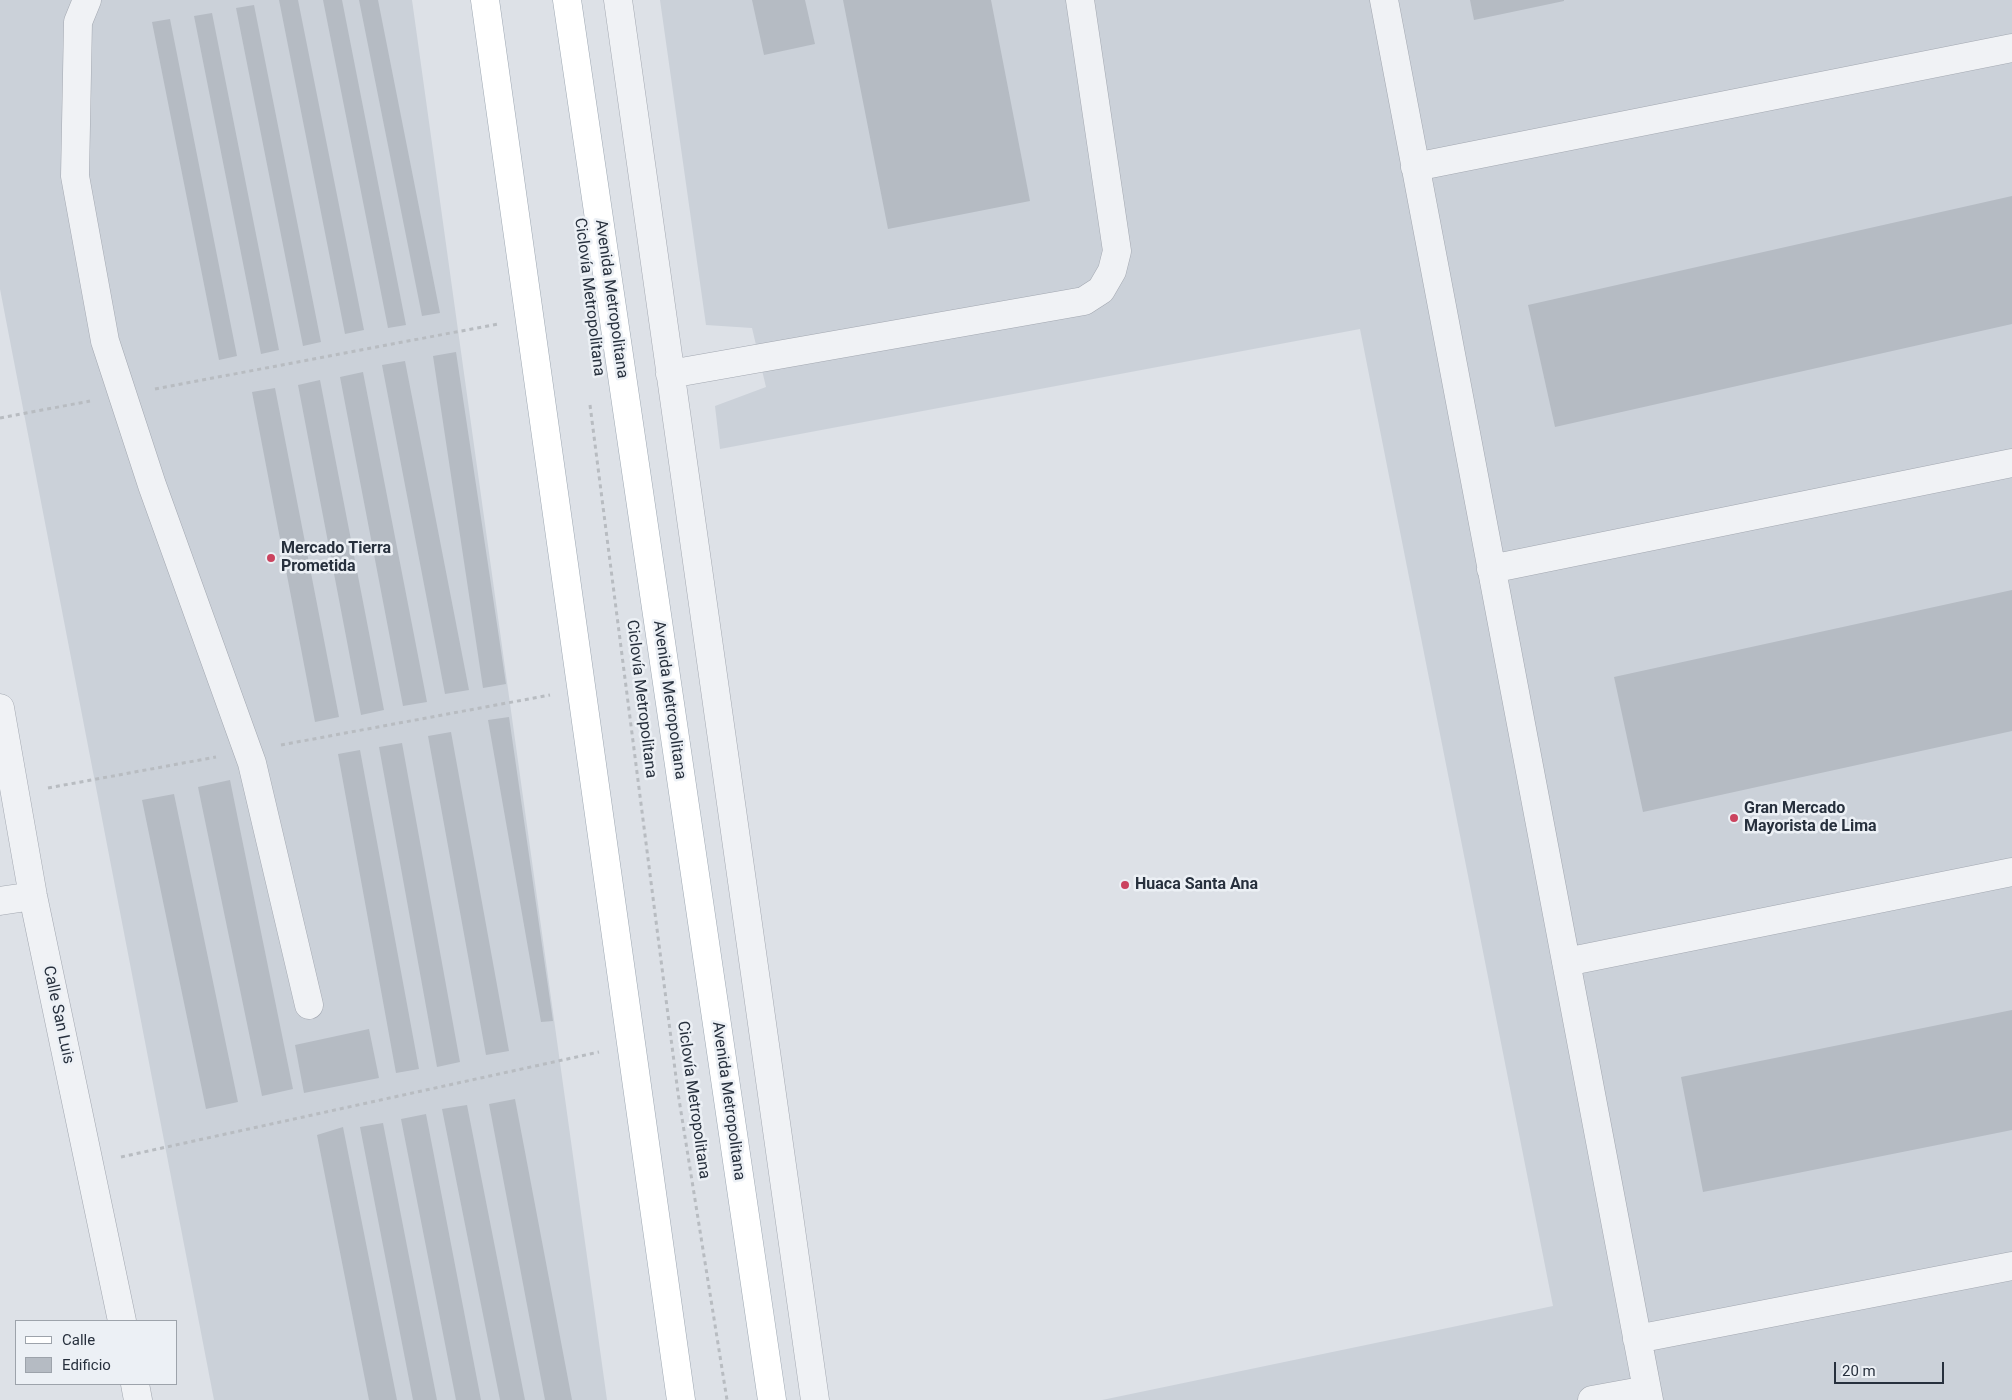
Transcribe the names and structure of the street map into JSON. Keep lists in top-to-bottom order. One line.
{"streets":{"main road":["Avenida Metropolitana"],"street":["Calle San Luis"],"path":["Ciclovía Metropolitana"]},"places":["Mercado Tierra Prometida","Gran Mercado Mayorista de Lima","Huaca Santa Ana"],"legend":["Calle","Edificio"],"scale_bar":"20 m"}
